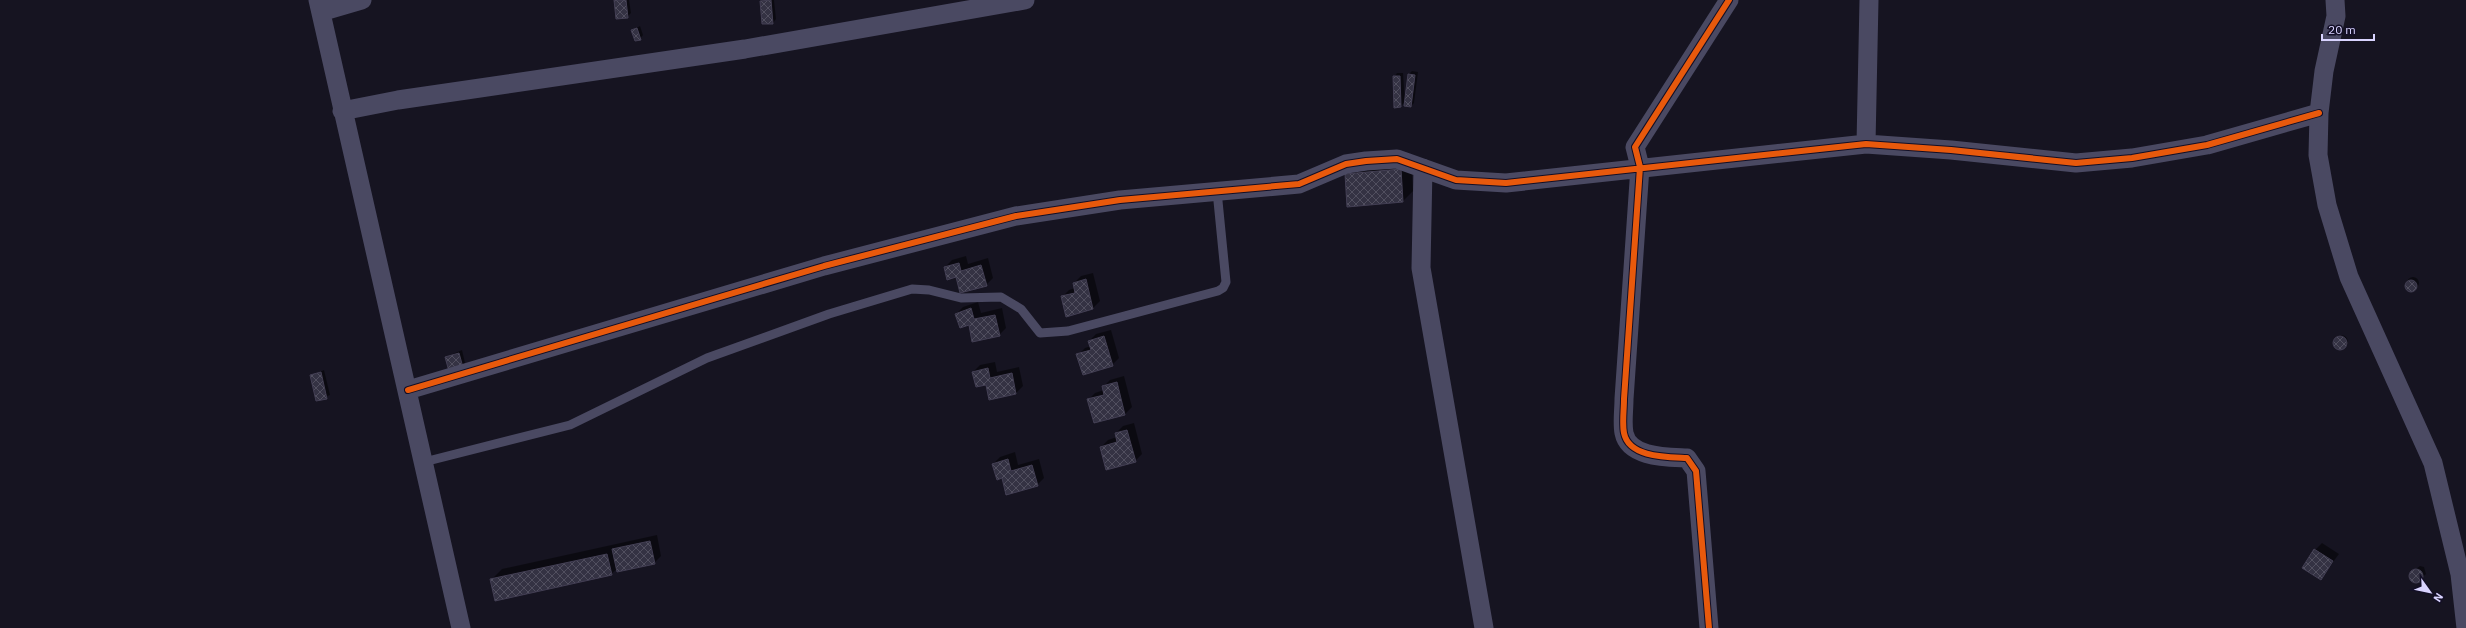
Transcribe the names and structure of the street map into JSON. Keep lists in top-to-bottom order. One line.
{"scale_bar":"20 m","north":"bottom right"}
